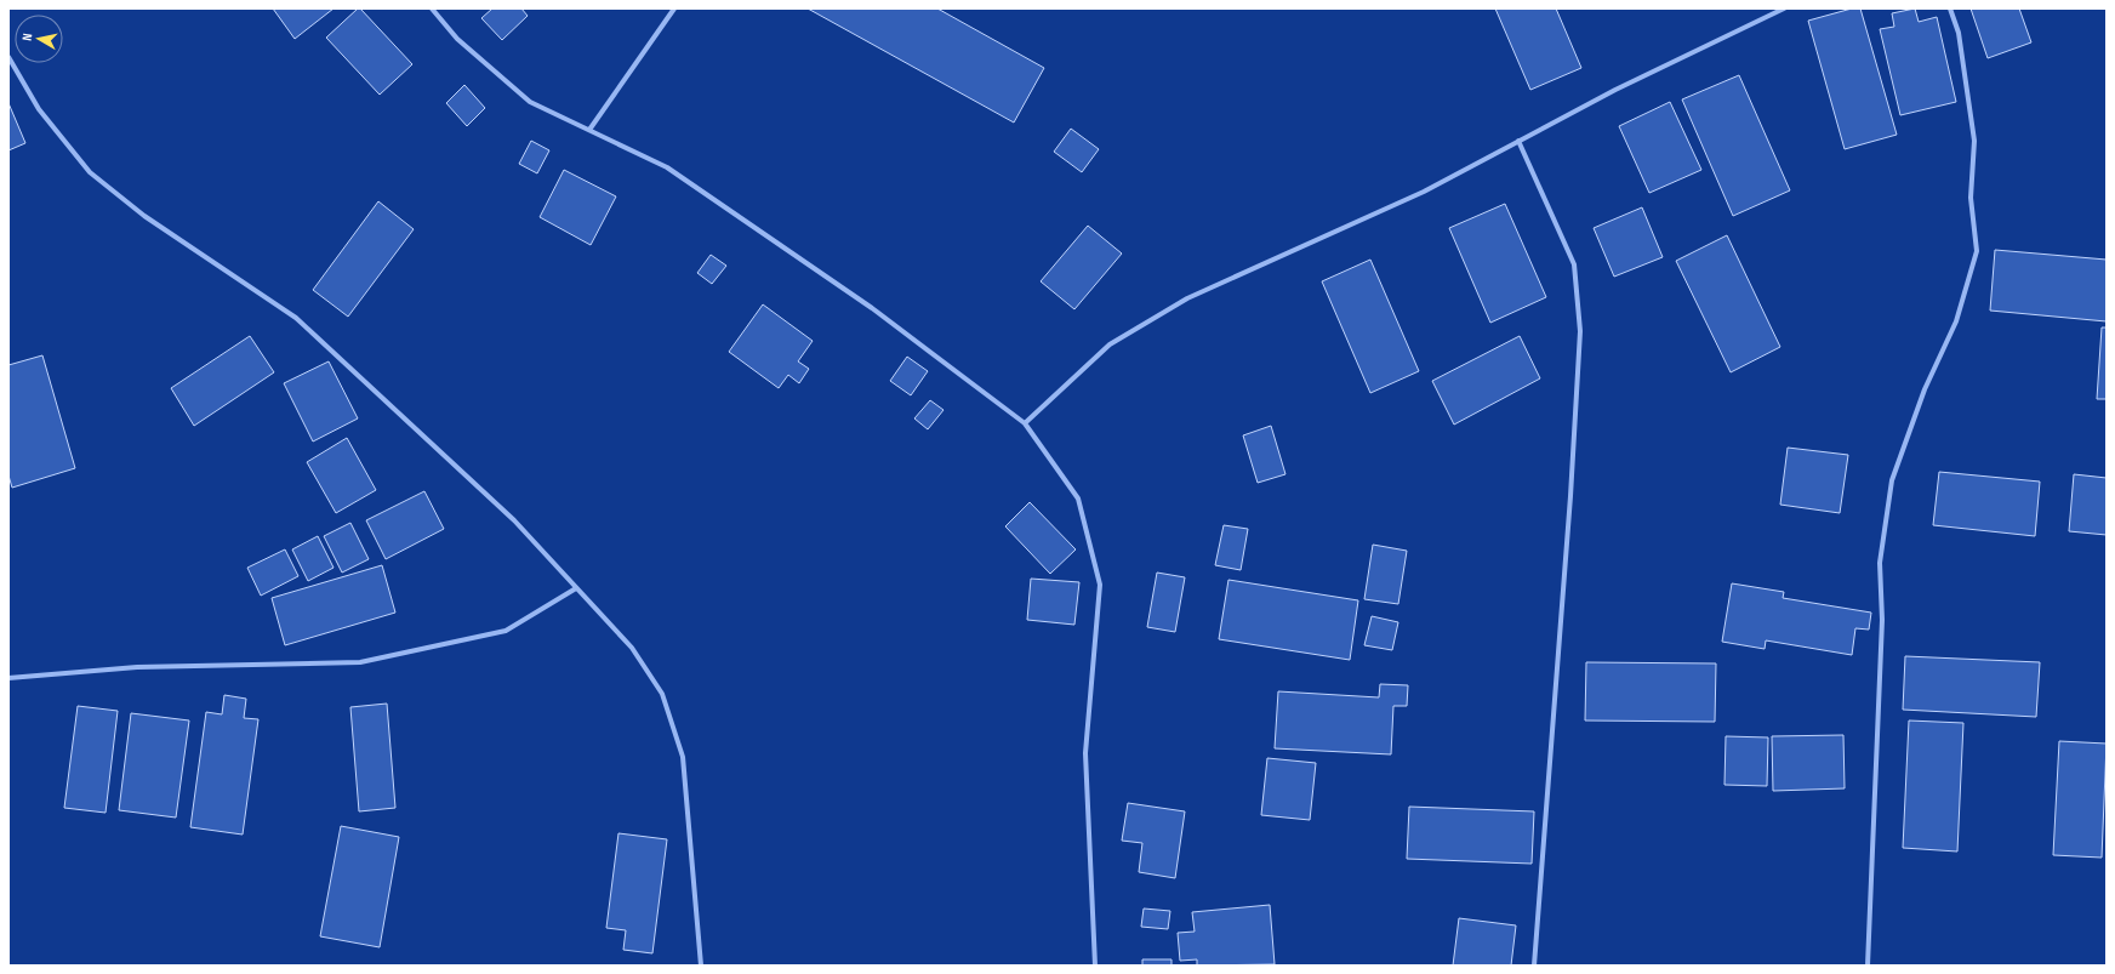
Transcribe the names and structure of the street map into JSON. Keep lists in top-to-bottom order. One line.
{"north":"left"}
